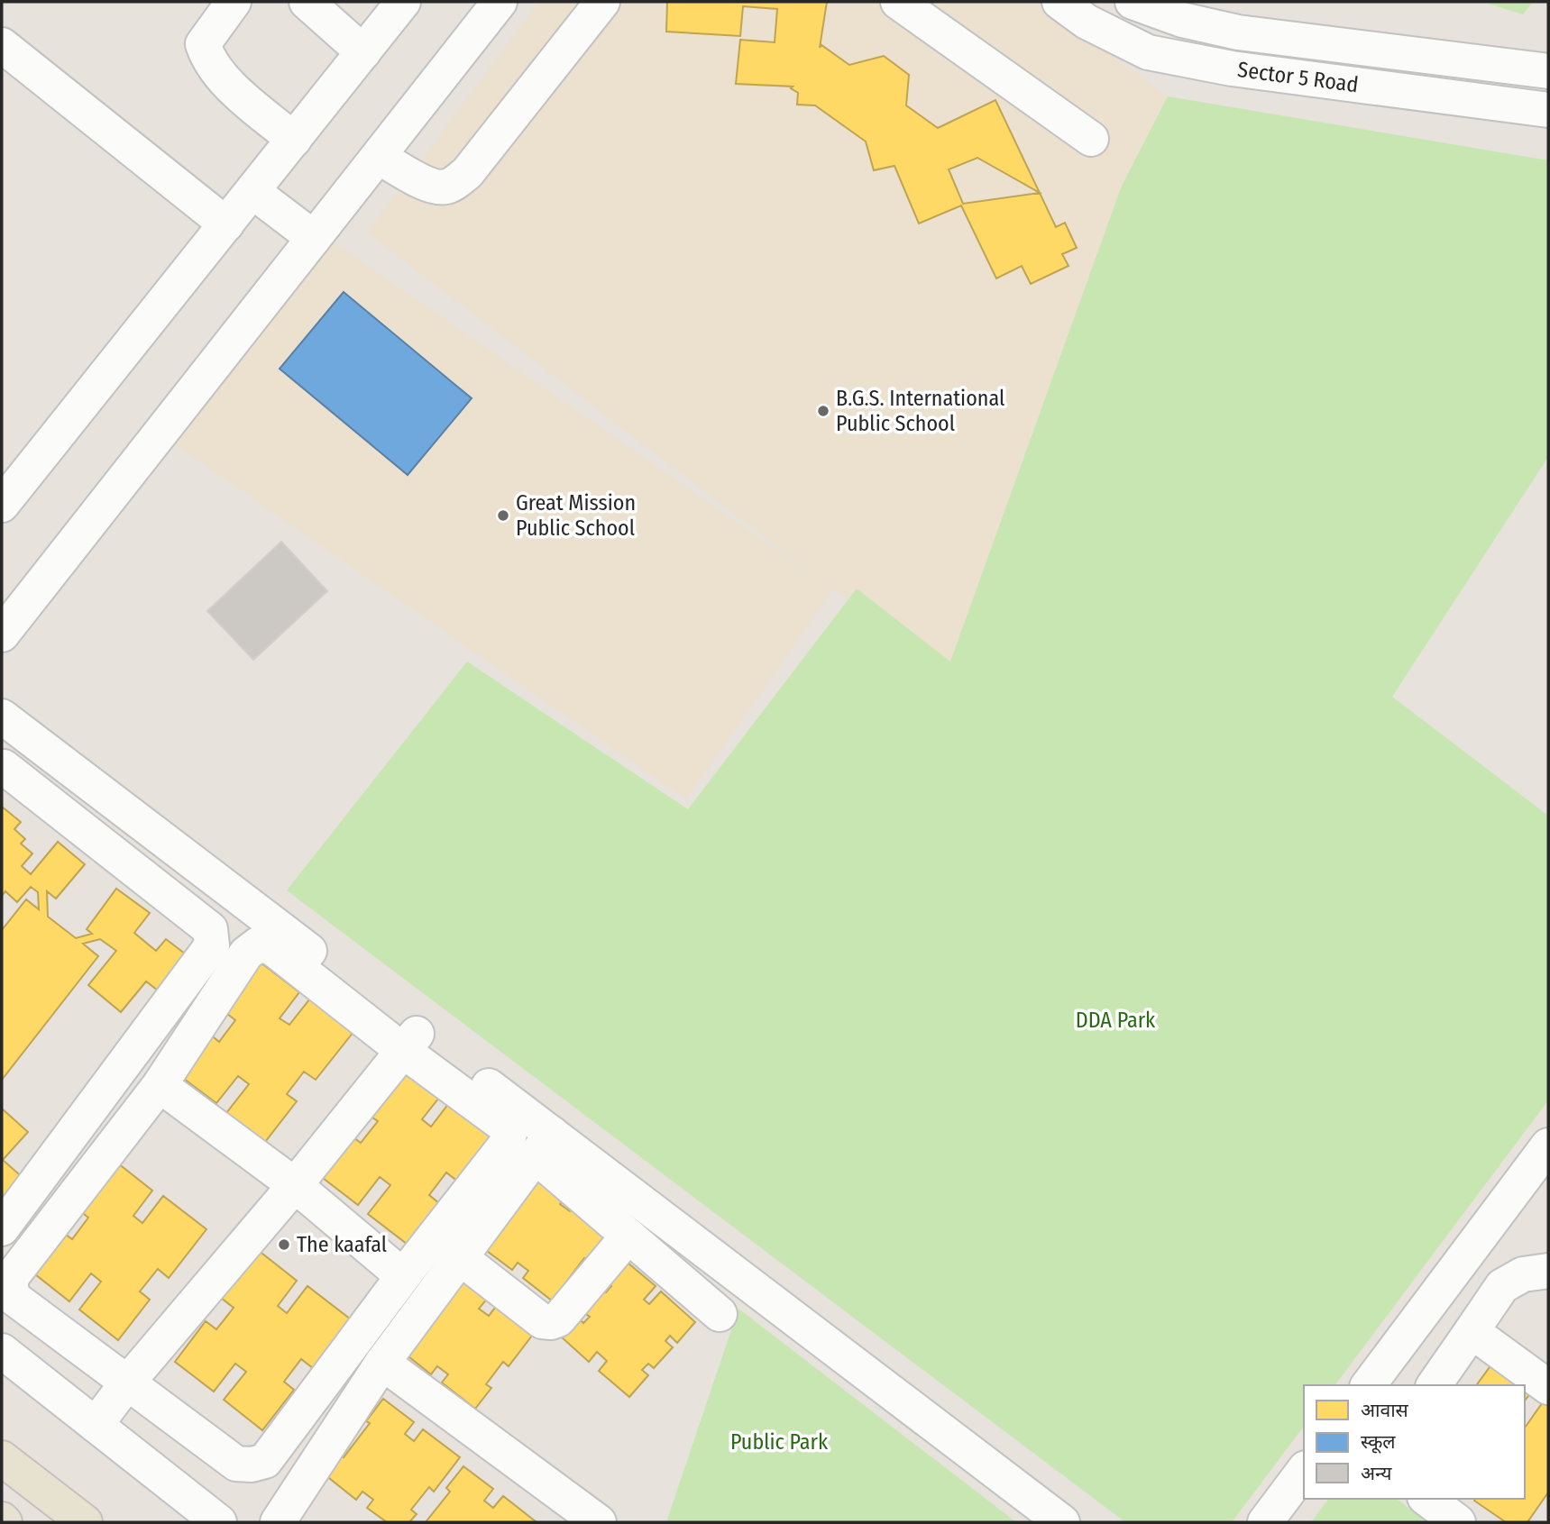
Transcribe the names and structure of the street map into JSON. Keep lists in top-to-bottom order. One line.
{"streets":{"street":["Sector 5 Road"]},"parks":["DDA Park","Public Park"],"places":["B.G.S. International Public School","Great Mission Public School","The kaafal"],"legend":["आवास","स्कूल","अन्य"]}
